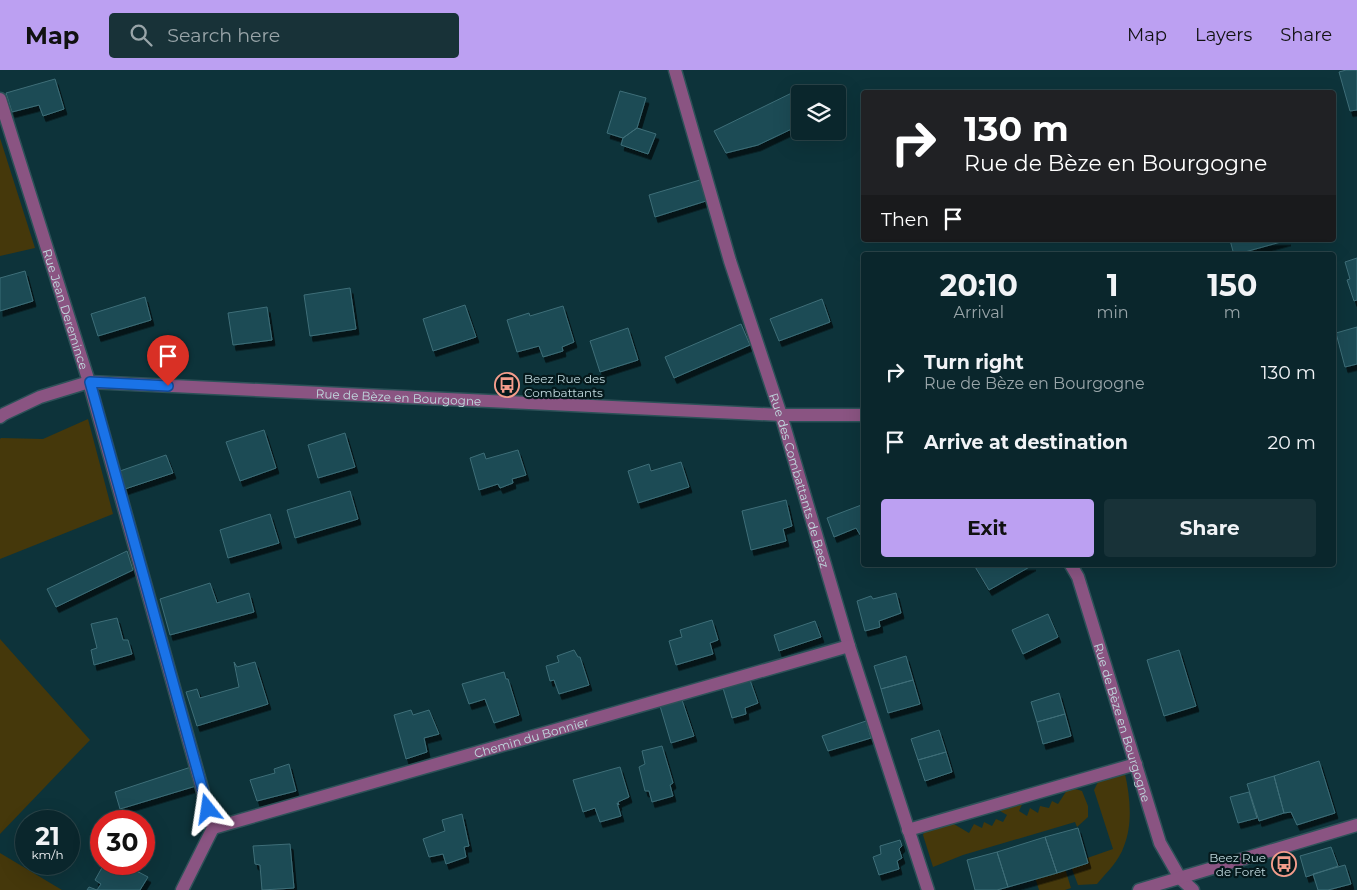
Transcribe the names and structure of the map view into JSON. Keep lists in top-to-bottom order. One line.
{"streets":{"street":["Rue Jean Deremince","Rue de Bèze en Bourgogne","Rue des Combattants de Beez","Chemin du Bonnier"]},"crossings":[["Rue Jean Deremince","Rue de Bèze en Bourgogne"],["Rue Jean Deremince","Chemin du Bonnier"],["Rue de Bèze en Bourgogne","Rue des Combattants de Beez"],["Rue des Combattants de Beez","Chemin du Bonnier"]],"places":{"bus stop":["Beez Rue des Combattants","Beez Rue de Forêt"]},"page":{"header":"Map","search":"Search here","nav":["Map","Layers","Share"],"turn":["130 m","Rue de Bèze en Bourgogne"],"then":"Then","eta":["20:10","Arrival","1","min","150","m"],"list":[{"name":"Turn right","note":"Rue de Bèze en Bourgogne","value":"130 m"},{"name":"Arrive at destination","value":"20 m"}],"buttons":["Exit","Share"],"speed":"21 km/h","limit":"30"}}
